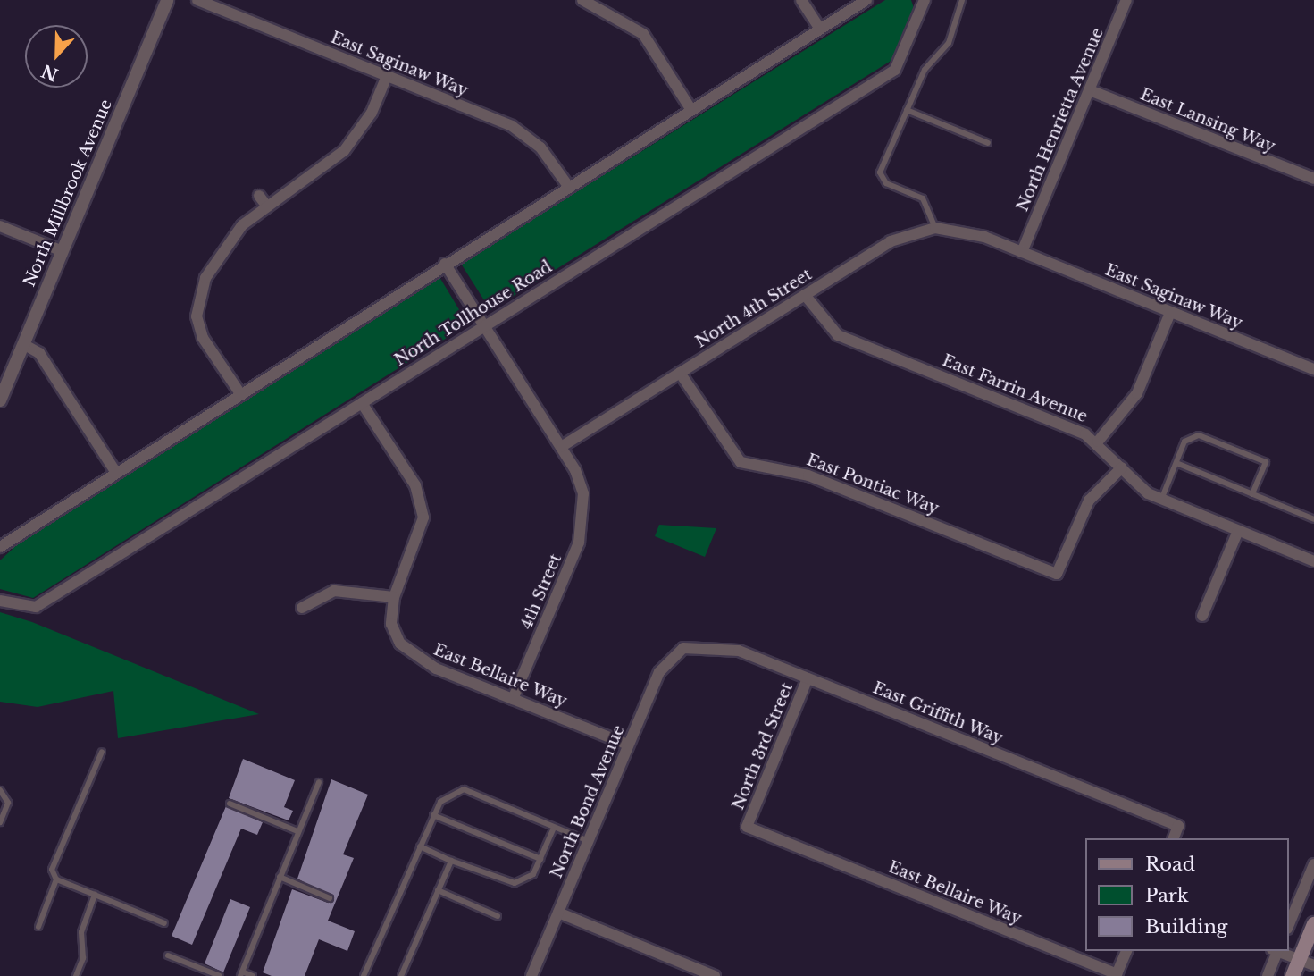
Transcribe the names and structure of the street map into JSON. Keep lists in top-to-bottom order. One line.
{"streets":{"street":["East Saginaw Way","North Henrietta Avenue","East Lansing Way","North Millbrook Avenue","North 4th Street","North Tollhouse Road","East Farrin Avenue","East Pontiac Way","4th Street","East Bellaire Way","East Griffith Way","North 3rd Street","North Bond Avenue"]},"crossings":[["East Saginaw Way","North Henrietta Avenue"],["East Saginaw Way","North 4th Street"],["North Henrietta Avenue","East Lansing Way"],["North Henrietta Avenue","North 4th Street"],["North 4th Street","East Farrin Avenue"],["North 4th Street","East Pontiac Way"],["North 4th Street","4th Street"],["North Tollhouse Road","East Bellaire Way"],["East Farrin Avenue","East Pontiac Way"],["4th Street","East Bellaire Way"],["East Bellaire Way","North 3rd Street"],["East Bellaire Way","North Bond Avenue"],["East Griffith Way","North 3rd Street"],["East Griffith Way","North Bond Avenue"]],"legend":["Road","Park","Building"],"north":"bottom"}
